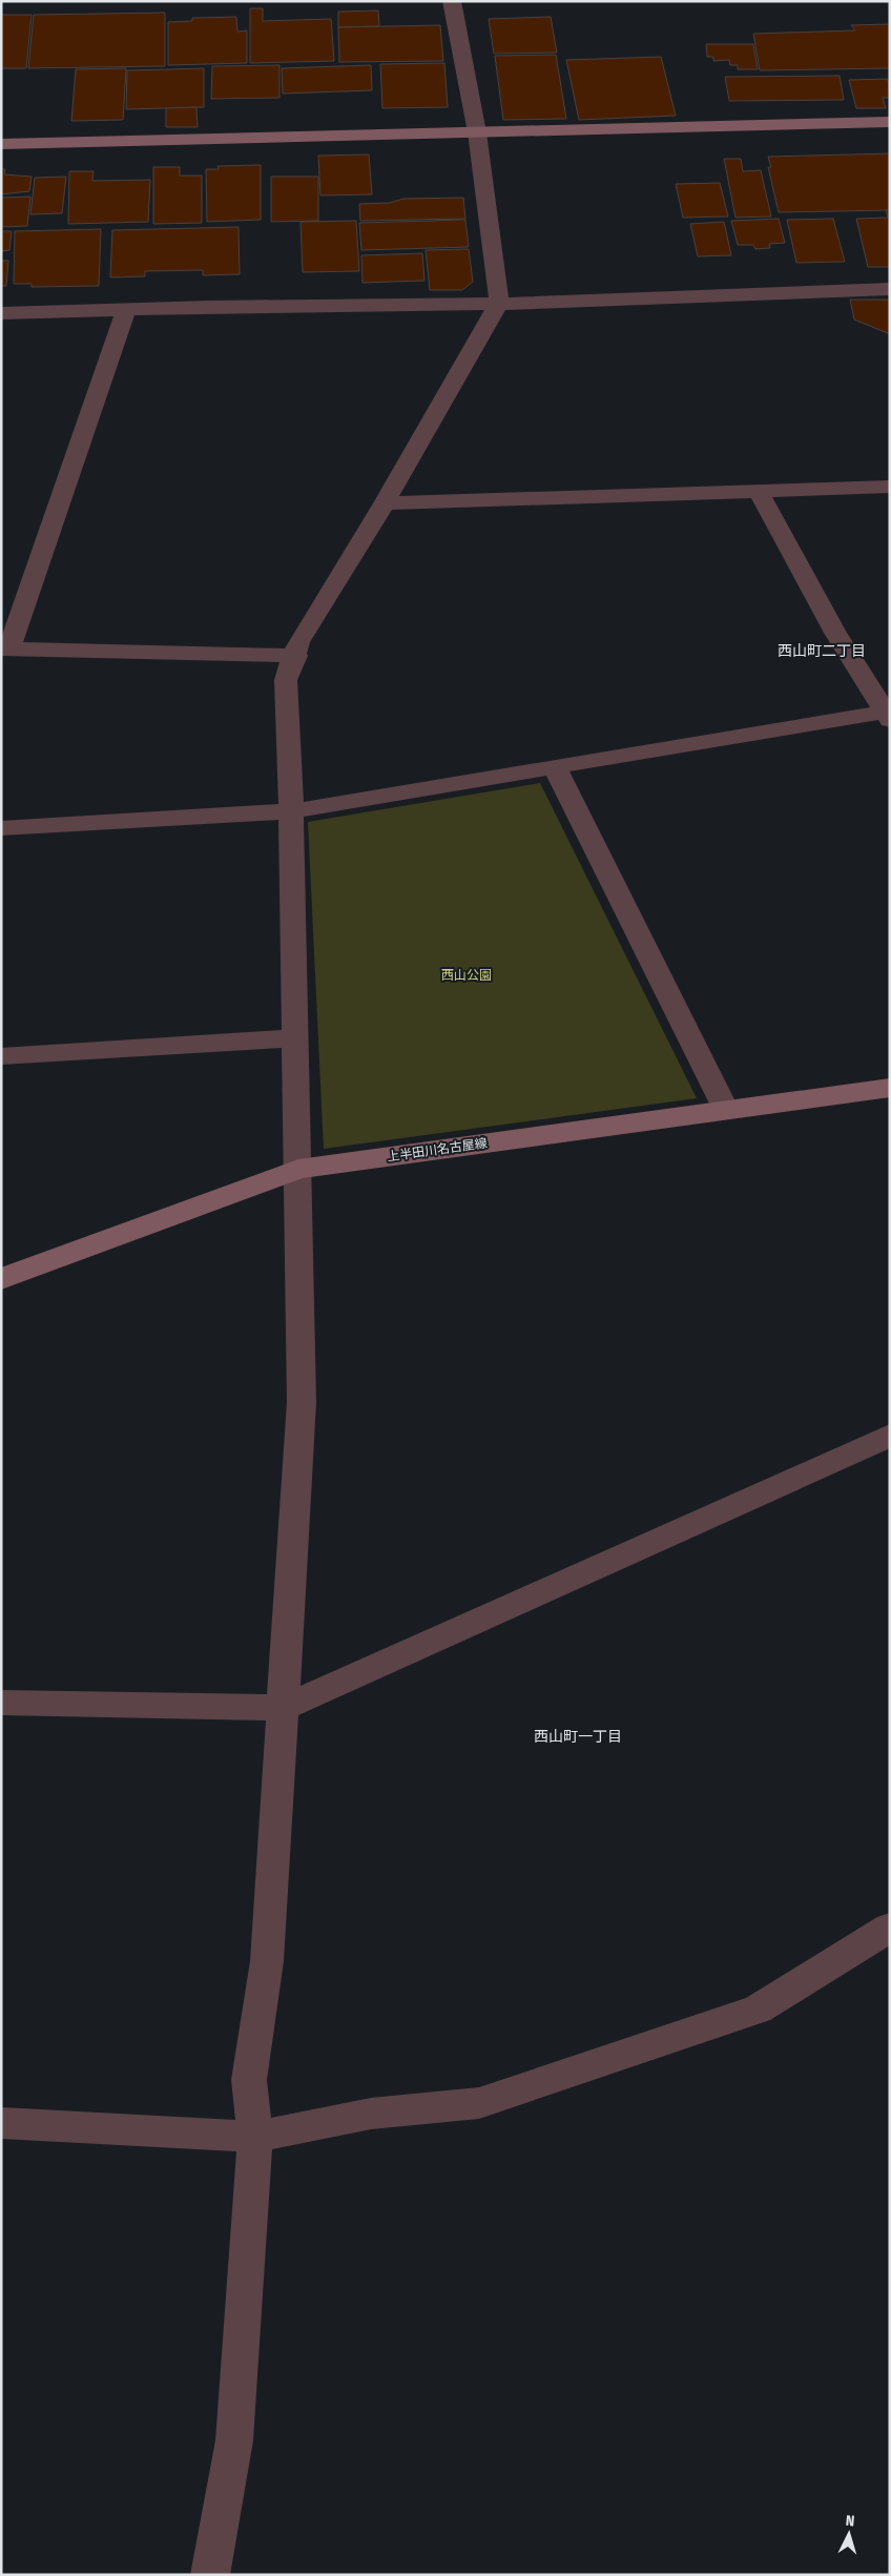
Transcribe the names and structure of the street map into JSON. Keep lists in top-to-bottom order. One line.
{"streets":{"street":["上半田川名古屋線"]},"districts":["西山町二丁目","西山町一丁目"],"parks":["西山公園"],"north":"top"}
